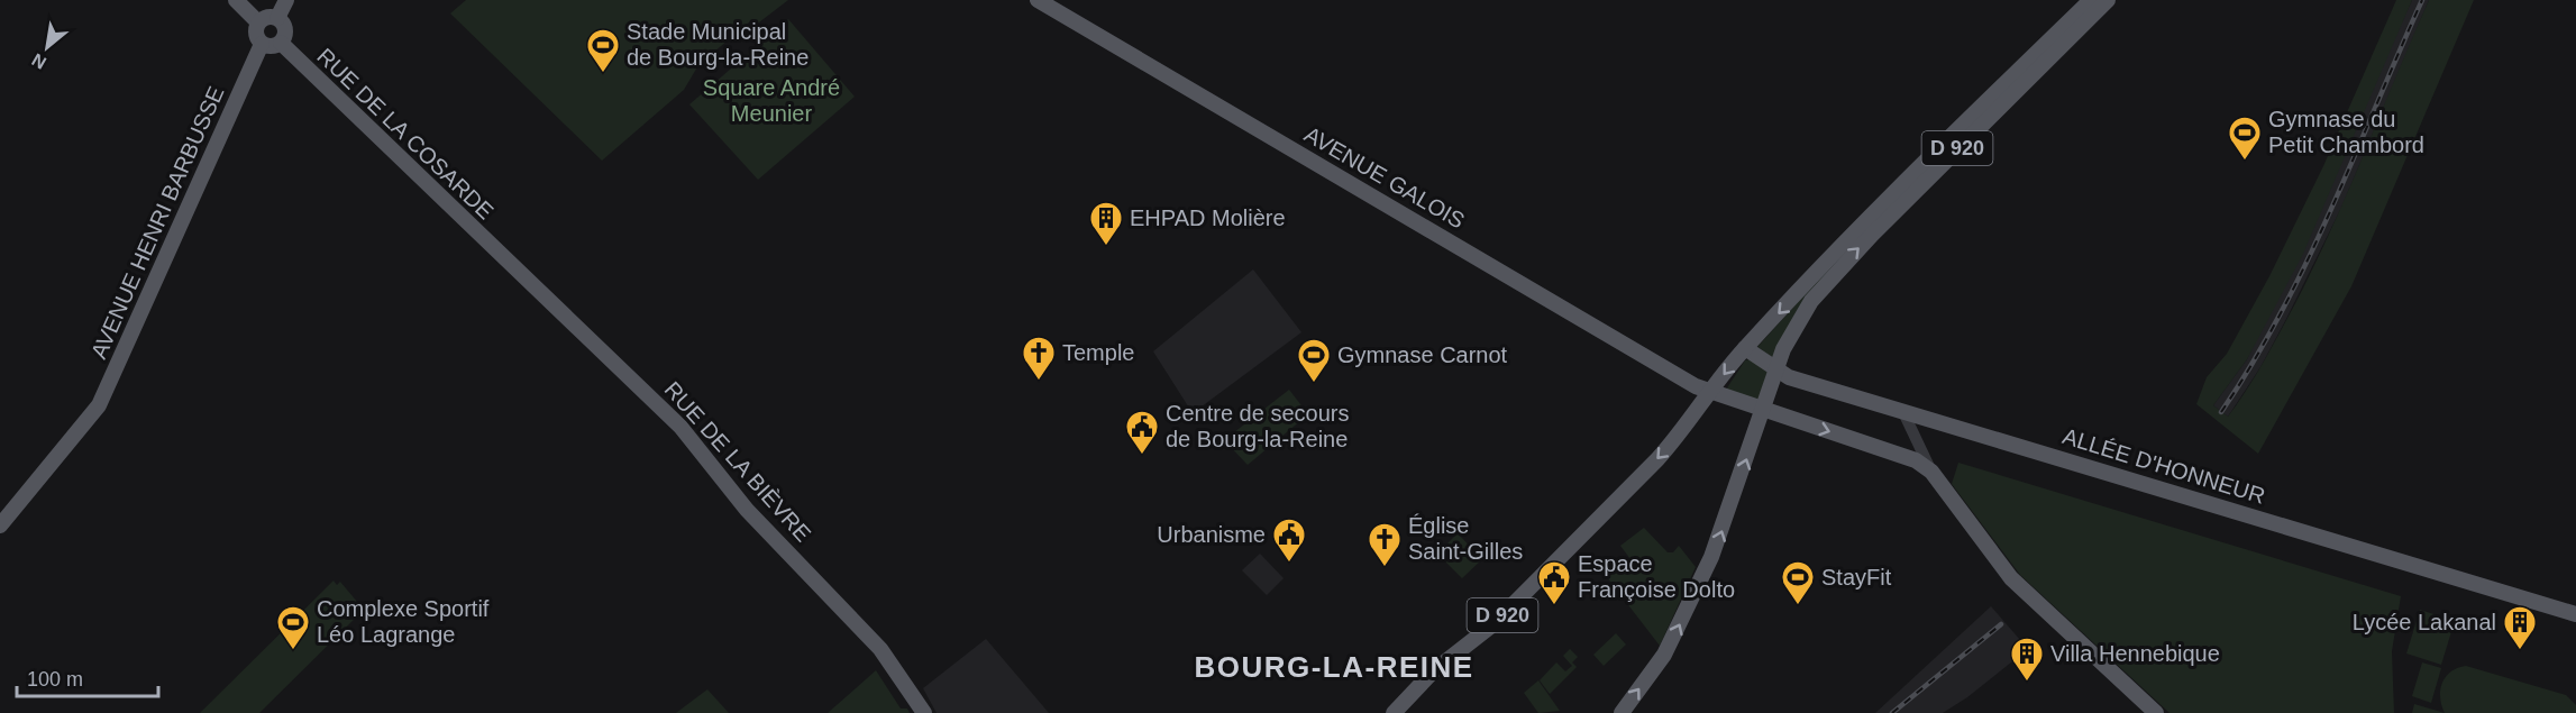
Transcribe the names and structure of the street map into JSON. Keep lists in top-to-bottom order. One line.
{"streets":{"main road":["RUE DE LA COSARDE","D 920","AVENUE GALOIS","AVENUE HENRI BARBUSSE","RUE DE LA BIÈVRE","ALLÉE D'HONNEUR"]},"crossings":[["RUE DE LA COSARDE","AVENUE HENRI BARBUSSE"],["RUE DE LA COSARDE","RUE DE LA BIÈVRE"],["D 920","AVENUE GALOIS"],["D 920","ALLÉE D'HONNEUR"]],"districts":["BOURG-LA-REINE"],"parks":["Square André Meunier"],"places":{"sports":["Stade Municipal de Bourg-la-Reine","Gymnase du Petit Chambord","Gymnase Carnot","StayFit","Complexe Sportif Léo Lagrange"],"building":["EHPAD Molière","Lycée Lakanal","Villa Hennebique"],"church":["Temple","Église Saint-Gilles"],"public building":["Centre de secours de Bourg-la-Reine","Urbanisme","Espace Françoise Dolto"]},"scale_bar":"100 m","north":"bottom left"}
